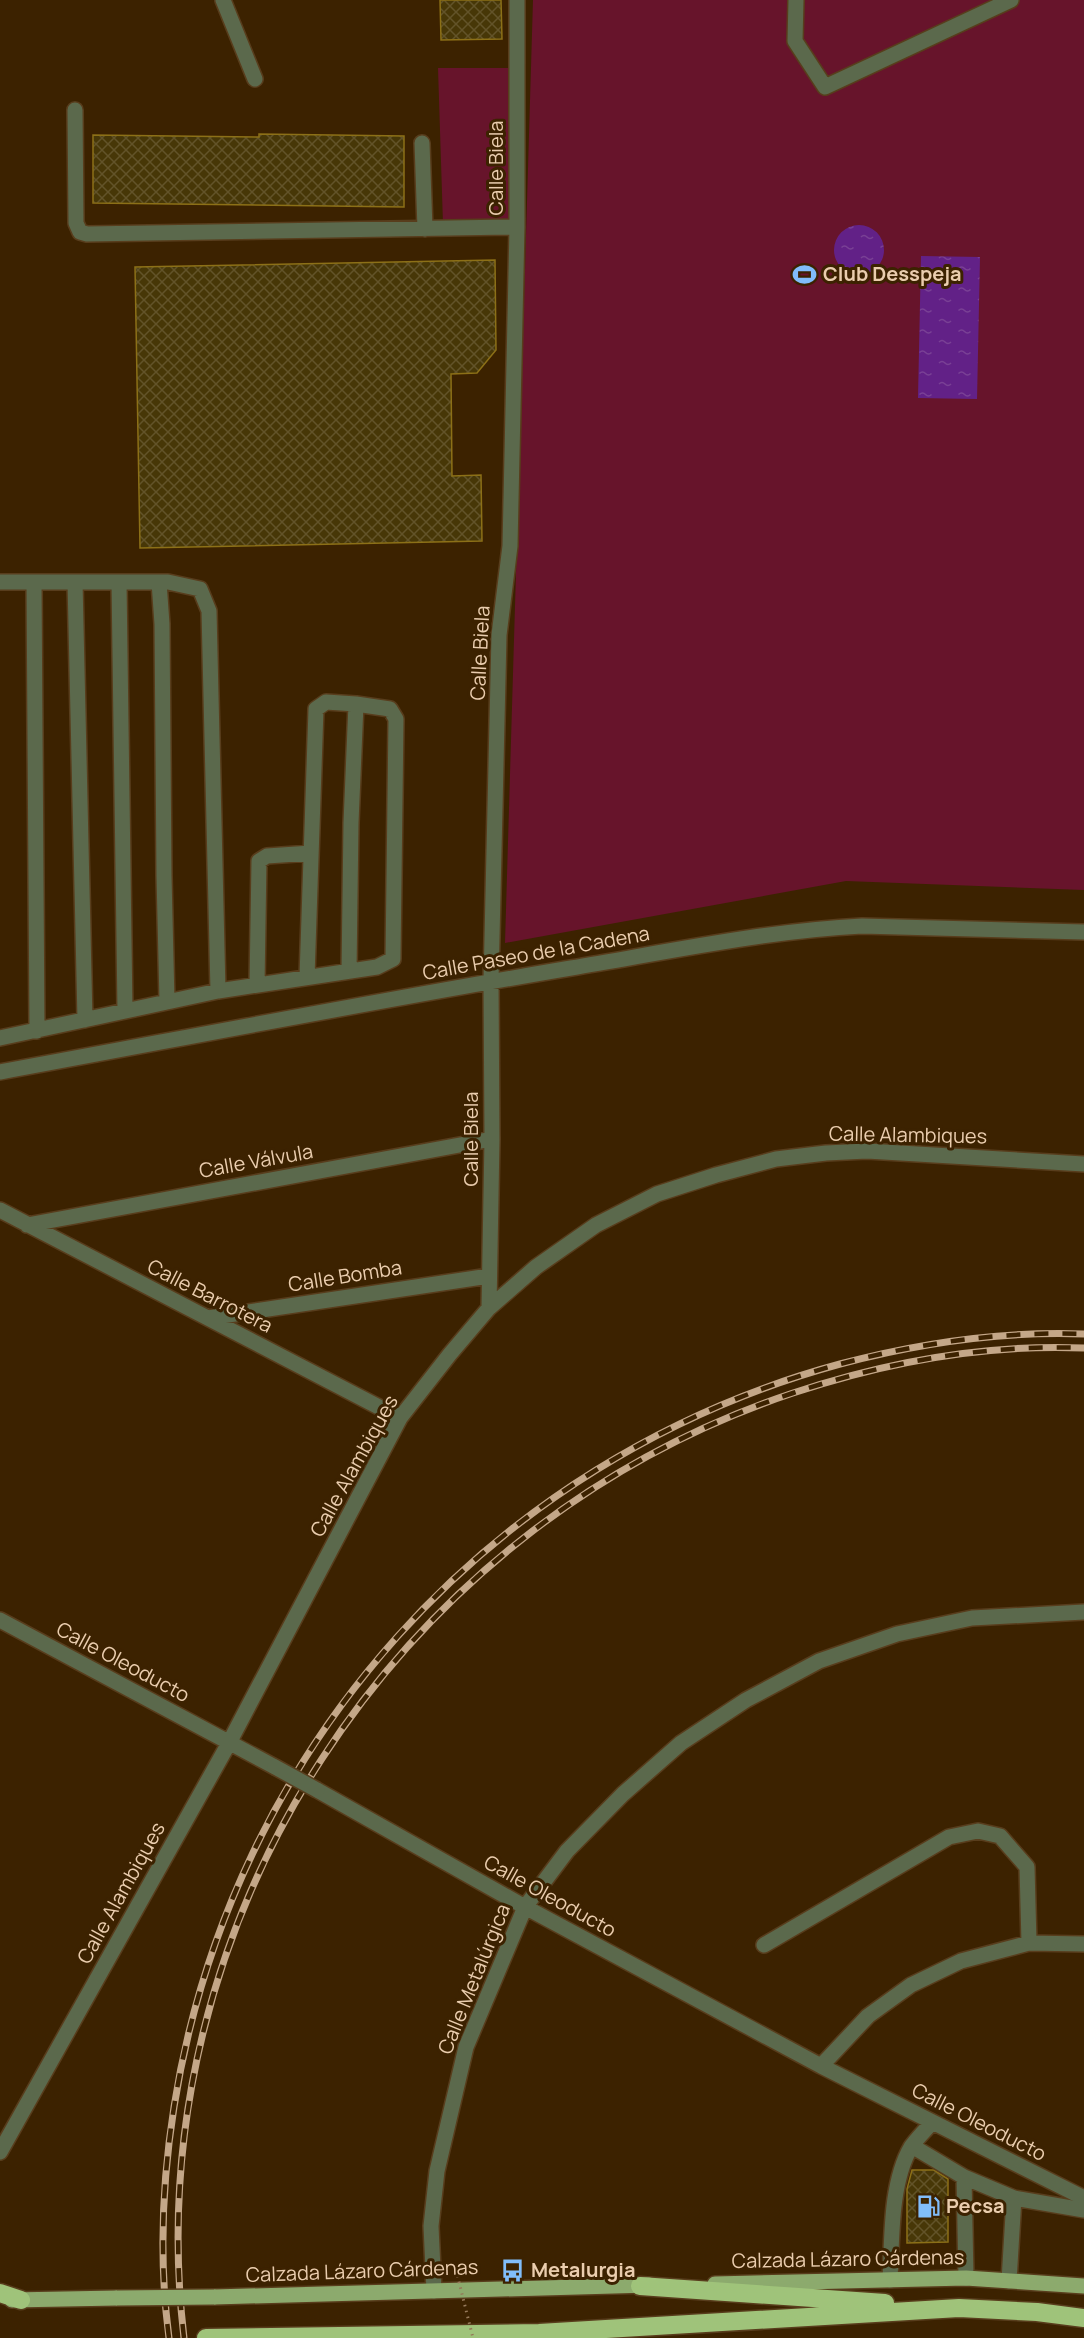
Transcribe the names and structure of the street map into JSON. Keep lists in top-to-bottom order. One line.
{"streets":{"main road":["Calzada Lázaro Cárdenas"],"street":["Calle Biela","Calle Paseo de la Cadena","Calle Alambiques","Calle Válvula","Calle Bomba","Calle Barrotera","Calle Oleoducto","Calle Metalúrgica"]},"crossings":[["Calle Biela","Calle Paseo de la Cadena"],["Calle Biela","Calle Alambiques"],["Calle Biela","Calle Válvula"],["Calle Biela","Calle Bomba"],["Calle Alambiques","Calle Barrotera"],["Calle Alambiques","Calle Oleoducto"],["Calle Válvula","Calle Barrotera"],["Calle Bomba","Calle Barrotera"],["Calle Oleoducto","Calle Metalúrgica"],["Calle Metalúrgica","Calzada Lázaro Cárdenas"]],"places":{"sports":["Club Desspeja"],"fuel station":["Pecsa"],"bus stop":["Metalurgia"]}}
